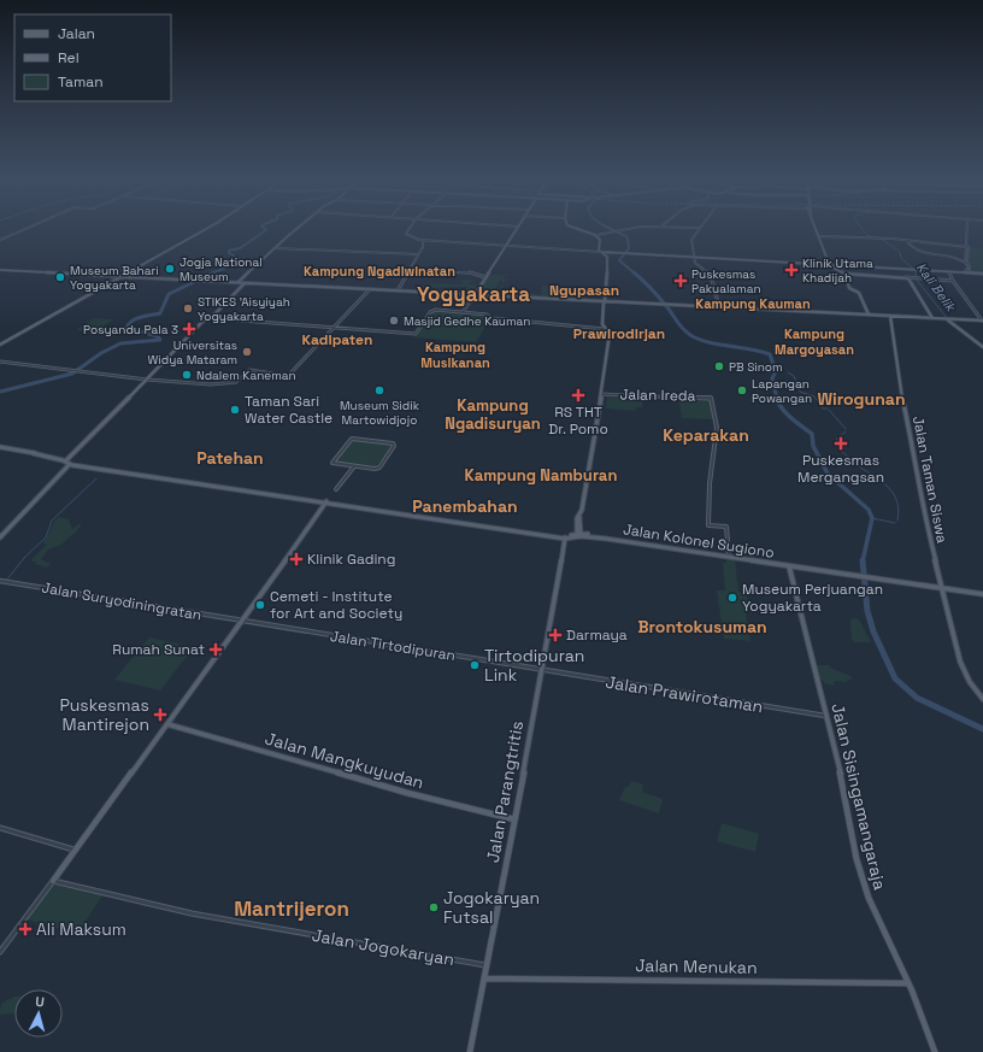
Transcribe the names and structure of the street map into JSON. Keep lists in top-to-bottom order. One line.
{"streets":{"main road":["Jalan Taman Siswa","Jalan Kolonel Sugiono","Jalan Mangkuyudan","Jalan Parangtritis","Jalan Sisingamangaraja","Jalan Menukan"],"street":["Jalan Ireda","Jalan Suryodiningratan","Jalan Tirtodipuran","Jalan Prawirotaman","Jalan Jogokaryan"]},"crossings":[["Jalan Ireda","Jalan Kolonel Sugiono"],["Jalan Taman Siswa","Jalan Kolonel Sugiono"],["Jalan Kolonel Sugiono","Jalan Parangtritis"],["Jalan Kolonel Sugiono","Jalan Sisingamangaraja"],["Jalan Suryodiningratan","Jalan Tirtodipuran"],["Jalan Tirtodipuran","Jalan Prawirotaman"],["Jalan Tirtodipuran","Jalan Parangtritis"],["Jalan Prawirotaman","Jalan Parangtritis"],["Jalan Prawirotaman","Jalan Sisingamangaraja"],["Jalan Mangkuyudan","Jalan Parangtritis"],["Jalan Parangtritis","Jalan Jogokaryan"],["Jalan Parangtritis","Jalan Menukan"],["Jalan Sisingamangaraja","Jalan Menukan"]],"districts":["Kampung Ngadiwinatan","Ngupasan","Yogyakarta","Kampung Kauman","Prawirodirjan","Kampung Margoyasan","Kadipaten","Kampung Musikanan","Wirogunan","Kampung Ngadisuryan","Keparakan","Patehan","Kampung Namburan","Panembahan","Brontokusuman","Mantrijeron"],"water":["Kali Belik"],"places":{"other":["Jogja National Museum","Museum Bahari Yogyakarta","STIKES 'Aisyiyah Yogyakarta","Masjid Gedhe Kauman","Universitas Widya Mataram","PB Sinom","Ndalem Kaneman","Museum Sidik Martowidjojo","Lapangan Powangan","Taman Sari Water Castle","Museum Perjuangan Yogyakarta","Cemeti - Institute for Art and Society","Tirtodipuran Link","Jogokaryan Futsal"],"health":["Klinik Utama Khadijah","Puskesmas Pakualaman","Posyandu Pala 3","RS THT Dr. Pomo","Puskesmas Mergangsan","Klinik Gading","Darmaya","Rumah Sunat","Puskesmas Mantirejon","Ali Maksum"]},"legend":["Jalan","Rel","Taman"],"north":"top"}
